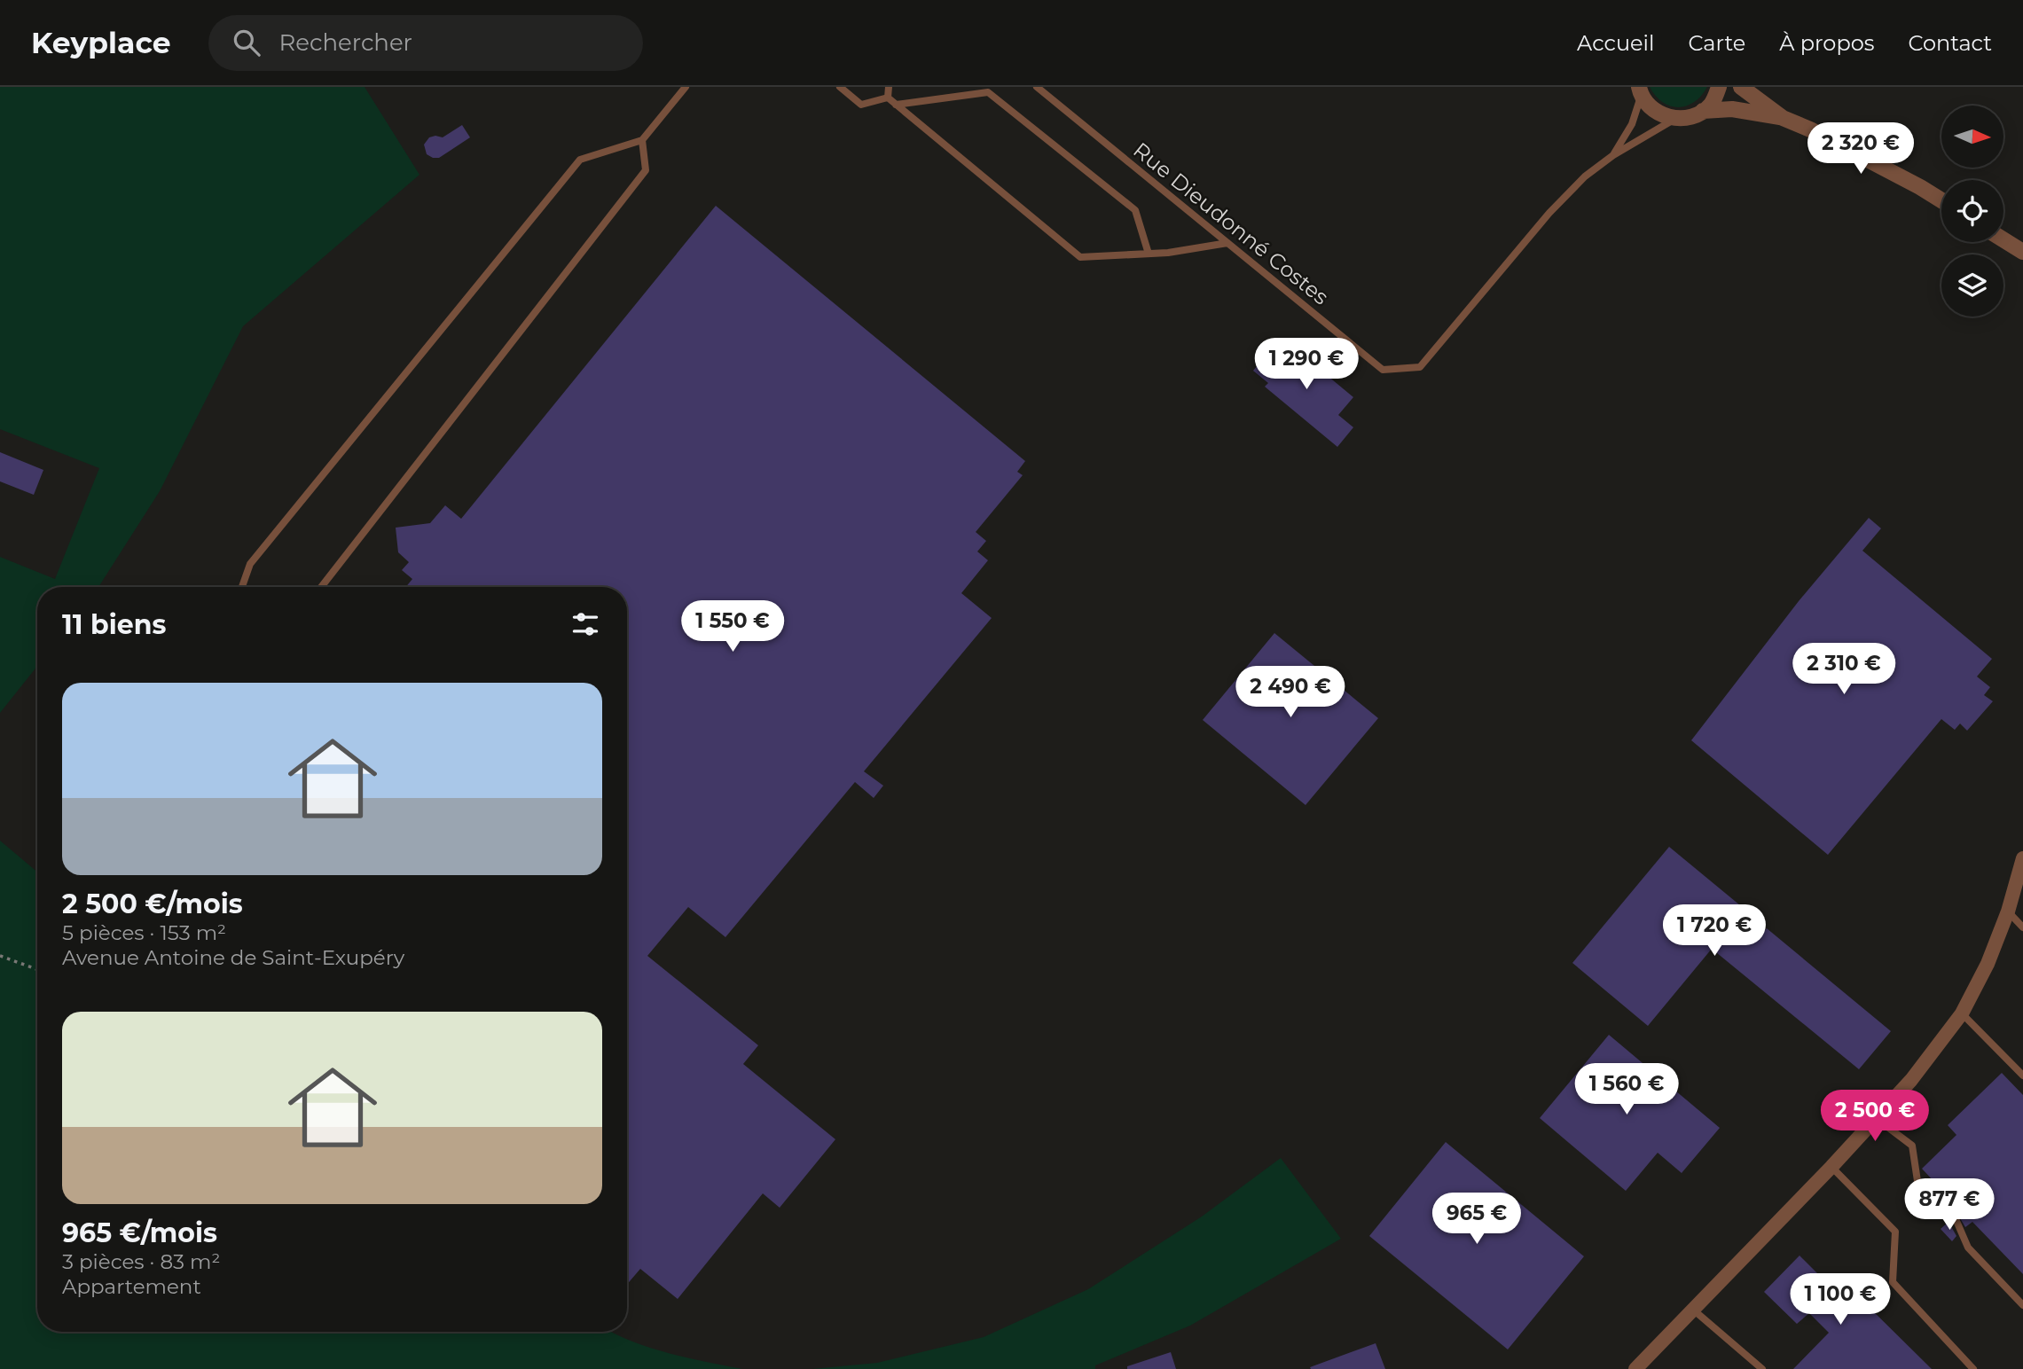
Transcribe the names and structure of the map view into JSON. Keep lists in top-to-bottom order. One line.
{"streets":{"lane":["Rue Dieudonné Costes"]},"north":"right","page":{"header":"Keyplace","search":"Rechercher","nav":["Accueil","Carte","À propos","Contact"],"price":["2 320 €","1 290 €","1 550 €","2 310 €","2 490 €","1 720 €","1 560 €","2 500 €","877 €","965 €","1 100 €"],"heading":"11 biens","list":[{"name":"2 500 €/mois","note":"5 pièces · 153 m² · Avenue Antoine de Saint-Exupéry"},{"name":"965 €/mois","note":"3 pièces · 83 m² · Appartement"}]}}
